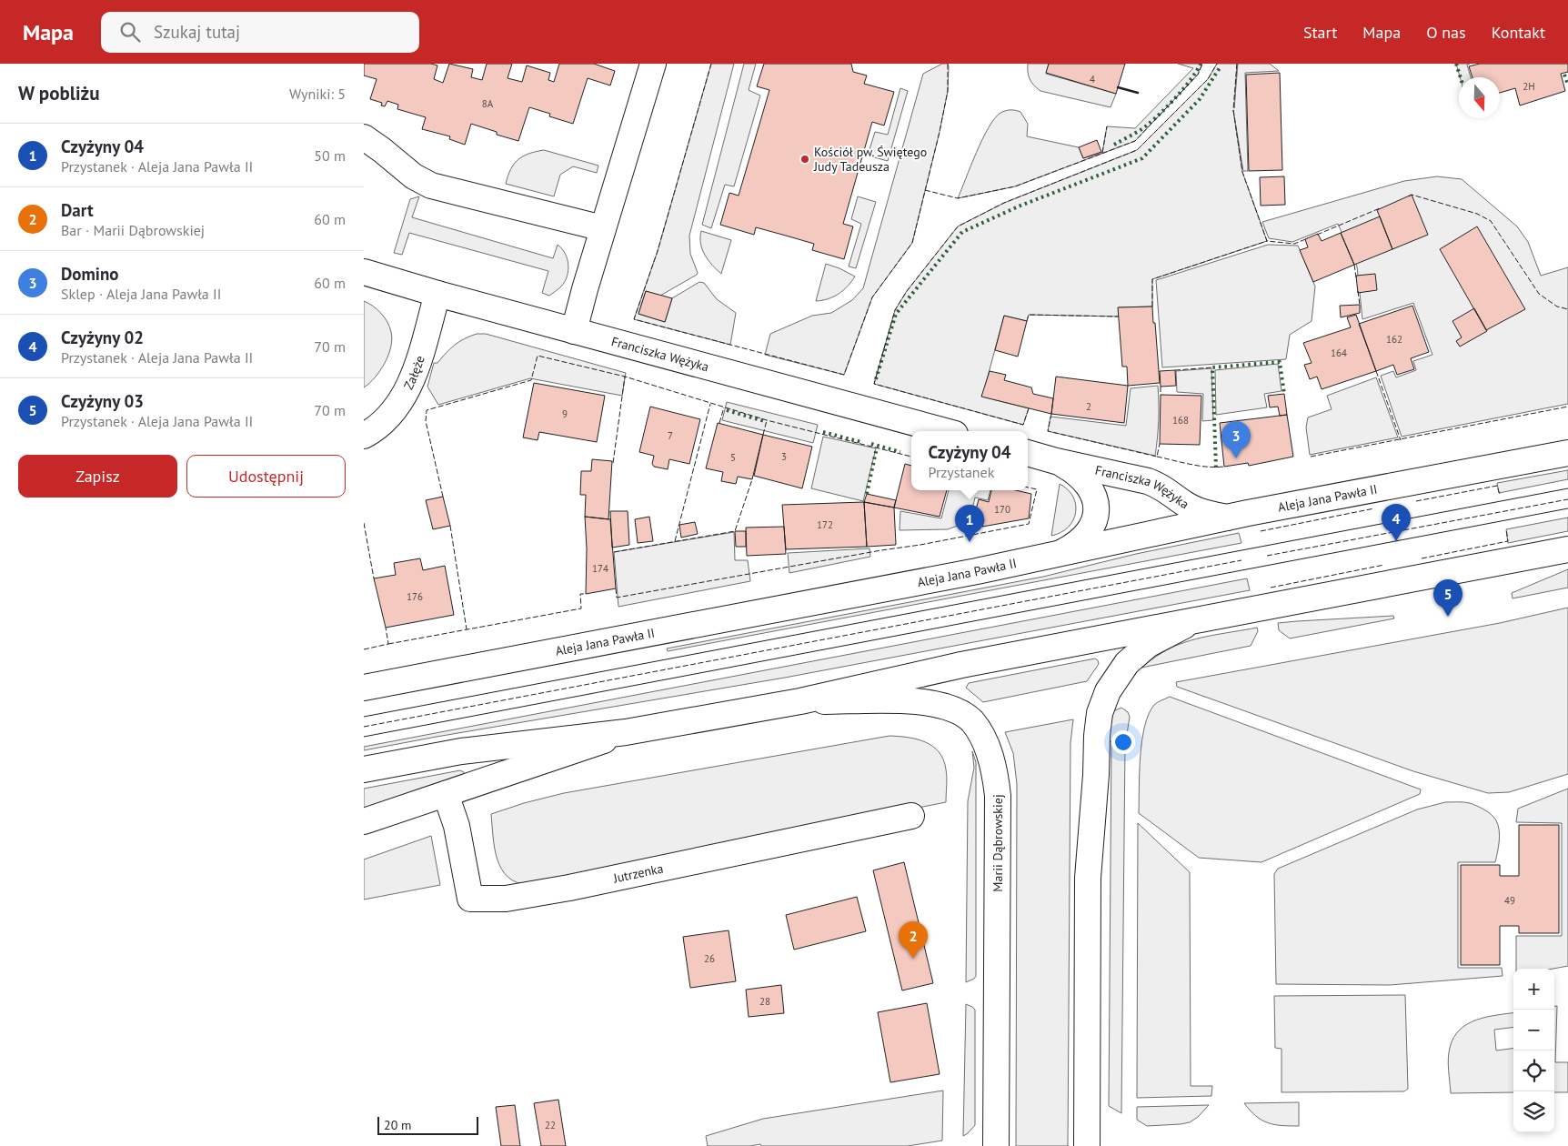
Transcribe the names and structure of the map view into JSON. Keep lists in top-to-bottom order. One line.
{"streets":{"street":["Franciszka Wężyka","Załęże","Aleja Jana Pawła II","Marii Dąbrowskiej","Jutrzenka"]},"crossings":[["Franciszka Wężyka","Załęże"],["Franciszka Wężyka","Aleja Jana Pawła II"]],"places":["Kościół pw. Świętego Judy Tadeusza"],"house_numbers":["4","2H","8A","162","164","2","9","168","7","3","5","170","172","174","176","49","26","28","22"],"scale_bar":"20 m","north":"bottom","page":{"header":"Mapa","search":"Szukaj tutaj","nav":["Start","Mapa","O nas","Kontakt"],"heading":["W pobliżu","Wyniki: 5"],"list":[{"mark":"1","name":"Czyżyny 04","note":"Przystanek · Aleja Jana Pawła II","value":"50 m"},{"mark":"2","name":"Dart","note":"Bar · Marii Dąbrowskiej","value":"60 m"},{"mark":"3","name":"Domino","note":"Sklep · Aleja Jana Pawła II","value":"60 m"},{"mark":"4","name":"Czyżyny 02","note":"Przystanek · Aleja Jana Pawła II","value":"70 m"},{"mark":"5","name":"Czyżyny 03","note":"Przystanek · Aleja Jana Pawła II","value":"70 m"}],"pins":["3","4","1","5","2"],"popup":["Czyżyny 04","Przystanek"],"buttons":["Zapisz","Udostępnij"],"map_buttons":["+","−"],"scale":"20 m"}}
